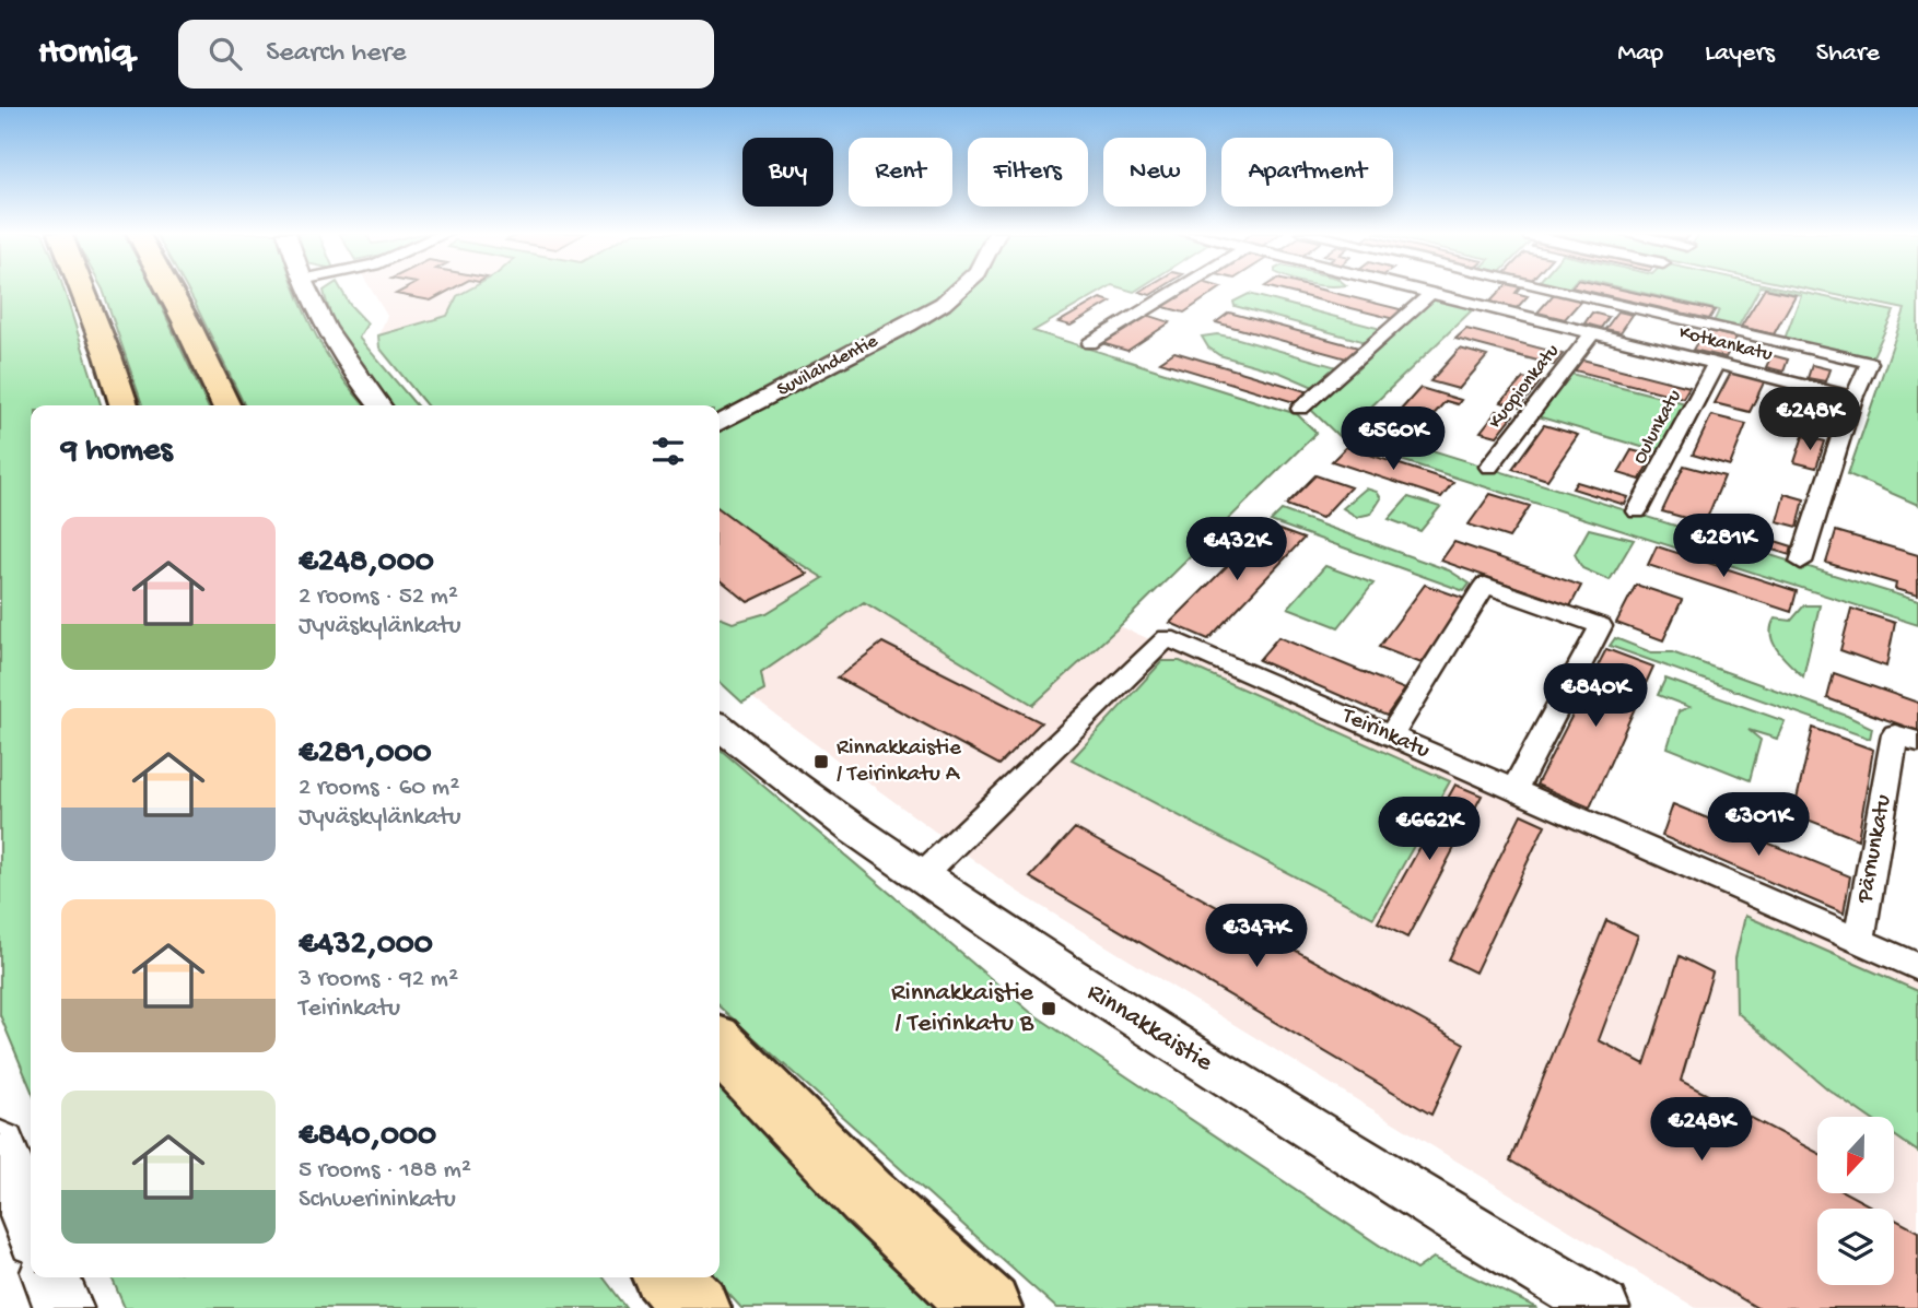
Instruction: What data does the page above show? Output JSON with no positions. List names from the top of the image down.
{
  "streets": {
    "street": [
      "Kotkankatu",
      "Suvilahdentie",
      "Kuopionkatu",
      "Oulunkatu",
      "Teirinkatu",
      "Pärnunkatu",
      "Rinnakkaistie"
    ]
  },
  "crossings": [
    ["Kotkankatu", "Kuopionkatu"],
    ["Kotkankatu", "Oulunkatu"],
    ["Teirinkatu", "Pärnunkatu"],
    ["Teirinkatu", "Rinnakkaistie"]
  ],
  "places": {
    "transit": ["Rinnakkaistie / Teirinkatu A", "Rinnakkaistie / Teirinkatu B"]
  },
  "north": "bottom",
  "page": {
    "header": "Homiq",
    "search": "Search here",
    "nav": ["Map", "Layers", "Share"],
    "chip": [
      "Buy",
      "Rent",
      "Filters",
      "New",
      "Apartment"
    ],
    "price": [
      "€248K",
      "€560K",
      "€281K",
      "€432K",
      "€840K",
      "€301K",
      "€662K",
      "€347K",
      "€248K"
    ],
    "heading": "9 homes",
    "list": [
      {
        "name": "€248,000",
        "note": "2 rooms · 52 m² · Jyväskylänkatu"
      },
      {
        "name": "€281,000",
        "note": "2 rooms · 60 m² · Jyväskylänkatu"
      },
      {
        "name": "€432,000",
        "note": "3 rooms · 92 m² · Teirinkatu"
      },
      {
        "name": "€840,000",
        "note": "5 rooms · 188 m² · Schwerininkatu"
      }
    ]
  }
}
